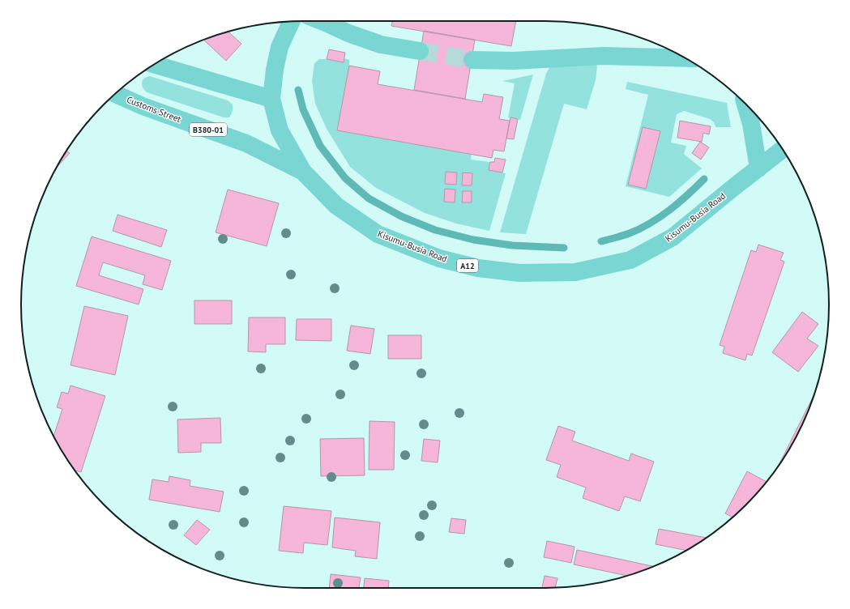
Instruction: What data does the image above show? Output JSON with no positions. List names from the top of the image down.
{
  "streets": {
    "highway": [
      "Customs Street",
      "B380-01",
      "Kisumu-Busia Road",
      "A12"
    ]
  },
  "crossings": [
    ["Customs Street", "Kisumu-Busia Road"]
  ]
}
